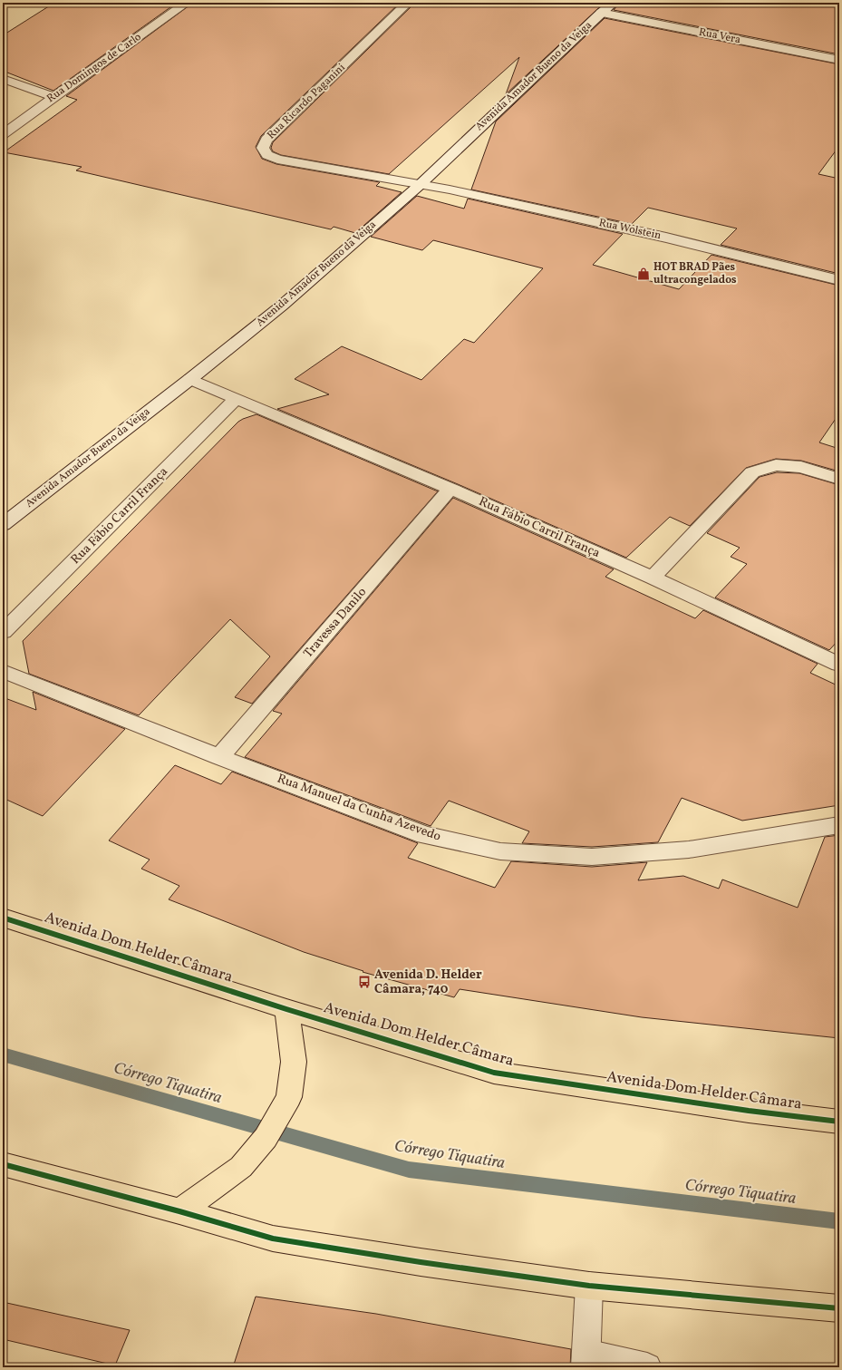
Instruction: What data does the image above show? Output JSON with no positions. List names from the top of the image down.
{
  "streets": {
    "main road": ["Avenida Dom Helder Câmara"],
    "street": [
      "Rua Vera",
      "Rua Domingos de Carlo",
      "Avenida Amador Bueno da Veiga",
      "Rua Ricardo Paganini",
      "Rua Wolstein",
      "Rua Fábio Carril França",
      "Travessa Danilo",
      "Rua Manuel da Cunha Azevedo"
    ]
  },
  "crossings": [
    ["Rua Vera", "Avenida Amador Bueno da Veiga"],
    ["Avenida Amador Bueno da Veiga", "Rua Ricardo Paganini"],
    ["Avenida Amador Bueno da Veiga", "Rua Wolstein"],
    ["Avenida Amador Bueno da Veiga", "Rua Fábio Carril França"],
    ["Rua Ricardo Paganini", "Rua Wolstein"],
    ["Rua Fábio Carril França", "Travessa Danilo"],
    ["Travessa Danilo", "Rua Manuel da Cunha Azevedo"]
  ],
  "water": ["Córrego Tiquatira"],
  "places": {
    "shop": ["HOT BRAD Pães ultracongelados"],
    "bus stop": ["Avenida D. Helder Câmara, 740"]
  }
}
